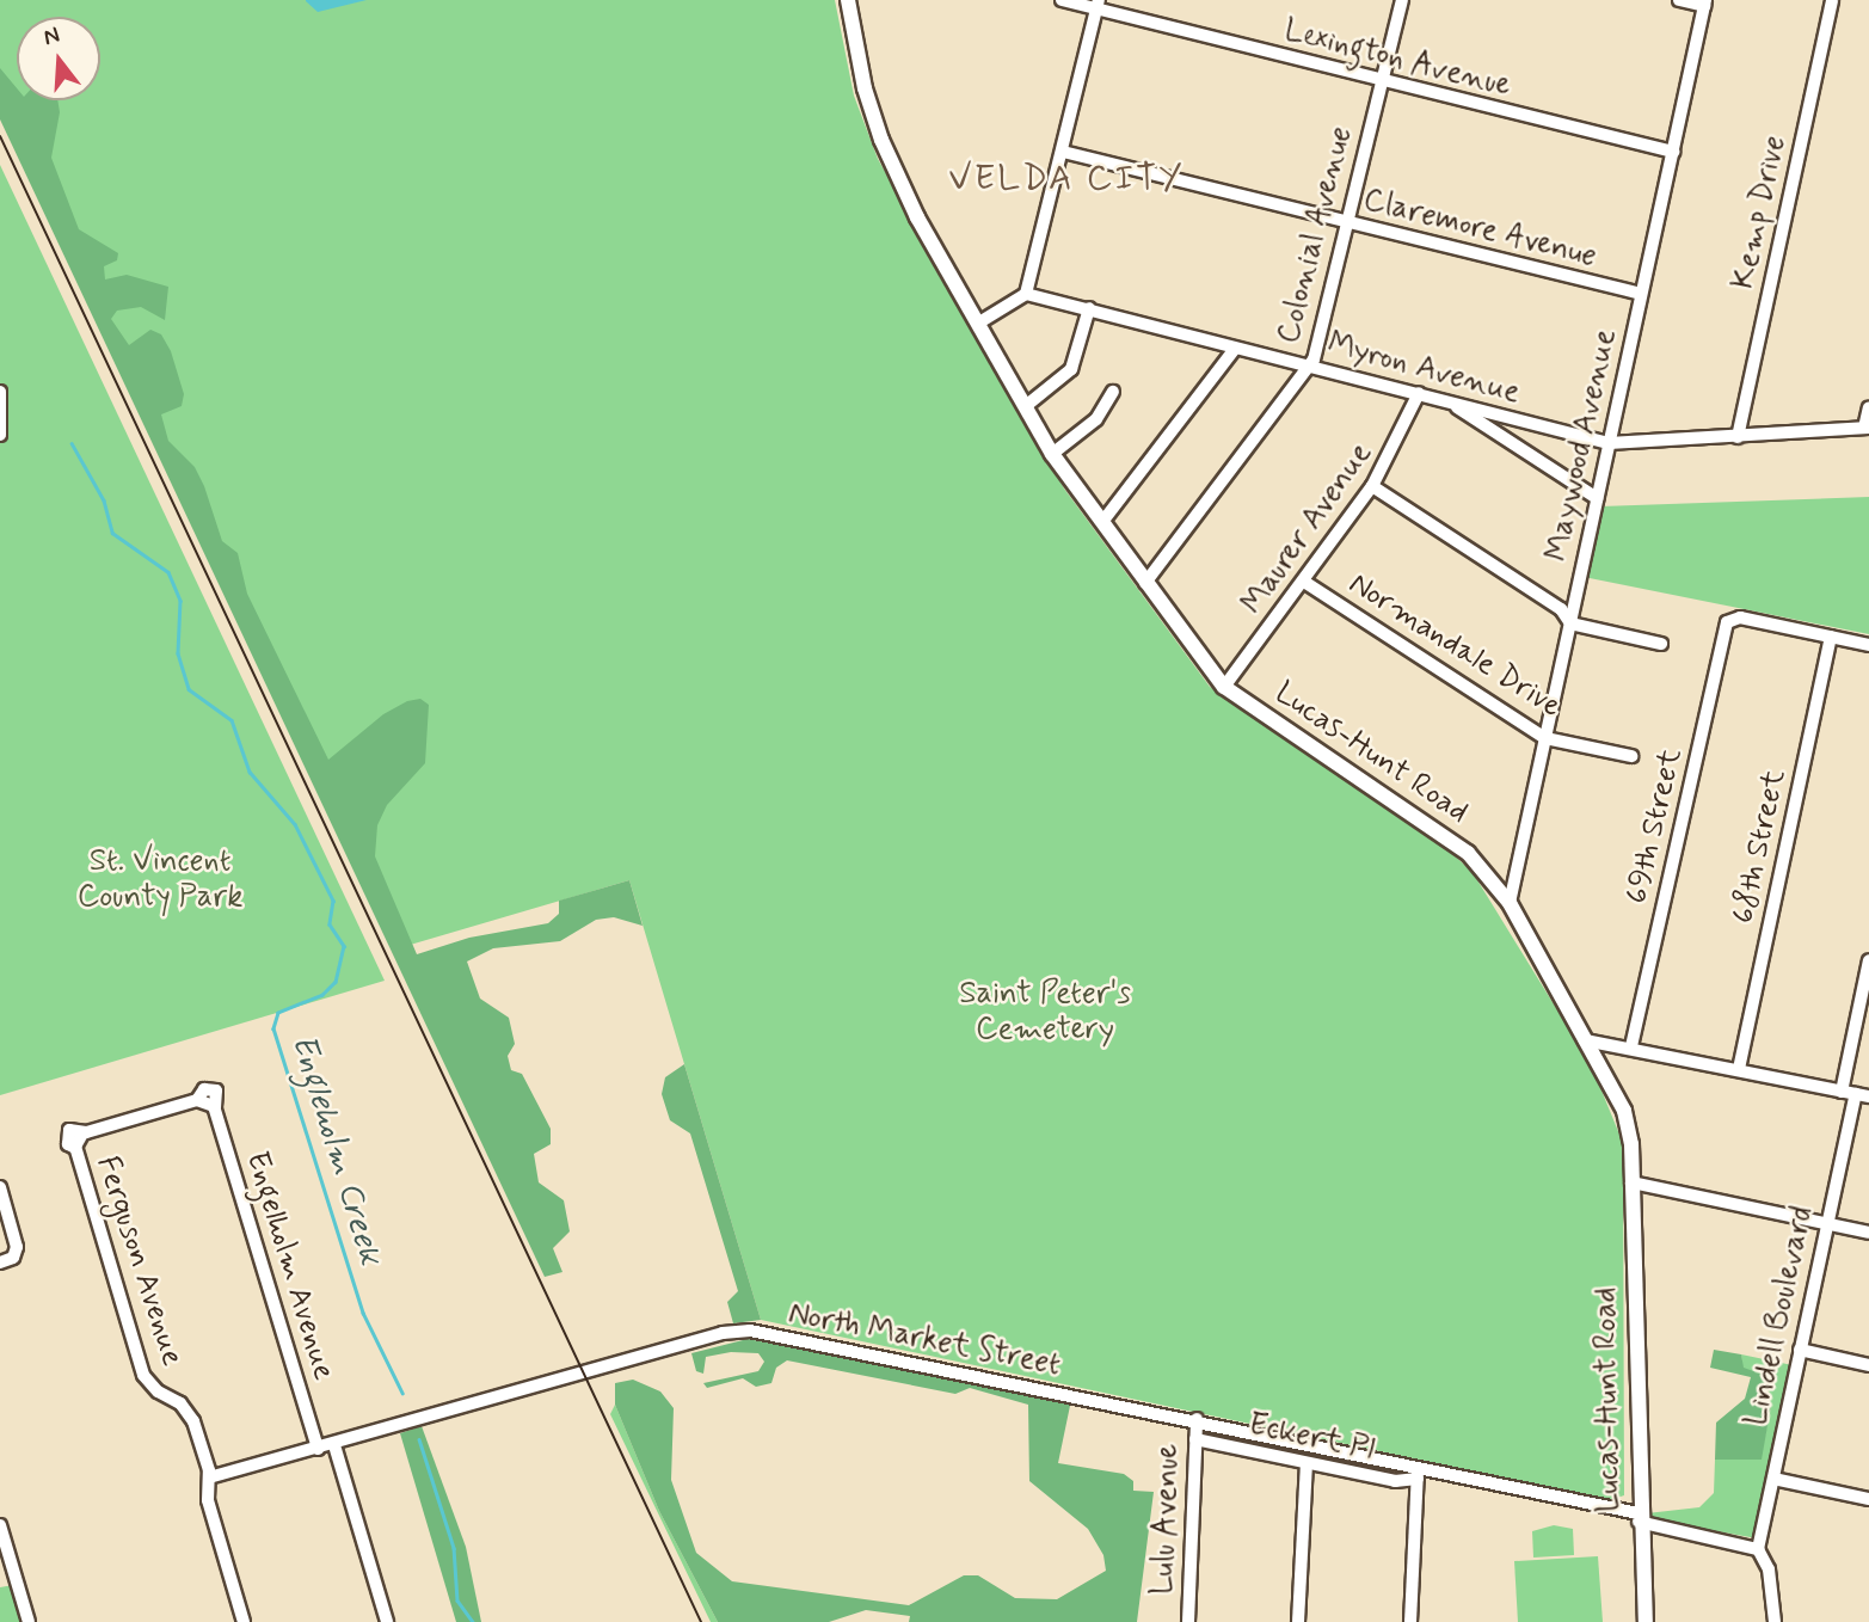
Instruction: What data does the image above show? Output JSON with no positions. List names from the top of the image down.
{
  "streets": {
    "main road": ["Lucas-Hunt Road"],
    "street": [
      "Lexington Avenue",
      "Kemp Drive",
      "Claremore Avenue",
      "Colonial Avenue",
      "Myron Avenue",
      "Maywood Avenue",
      "Maurer Avenue",
      "Normandale Drive",
      "69th Street",
      "68th Street",
      "Ferguson Avenue",
      "Engelholm Avenue",
      "Lindell Boulevard",
      "North Market Street",
      "Eckert Pl",
      "Lulu Avenue"
    ]
  },
  "crossings": [
    ["Lexington Avenue", "Colonial Avenue"],
    ["Lexington Avenue", "Maywood Avenue"],
    ["Kemp Drive", "Myron Avenue"],
    ["Claremore Avenue", "Colonial Avenue"],
    ["Claremore Avenue", "Maywood Avenue"],
    ["Colonial Avenue", "Myron Avenue"],
    ["Colonial Avenue", "Lucas-Hunt Road"],
    ["Myron Avenue", "Maywood Avenue"],
    ["Myron Avenue", "Maurer Avenue"],
    ["Maywood Avenue", "Normandale Drive"],
    ["Maywood Avenue", "Lucas-Hunt Road"],
    ["Maurer Avenue", "Normandale Drive"],
    ["Maurer Avenue", "Lucas-Hunt Road"],
    ["Lucas-Hunt Road", "North Market Street"],
    ["69th Street", "68th Street"],
    ["Ferguson Avenue", "Engelholm Avenue"],
    ["Ferguson Avenue", "North Market Street"],
    ["Engelholm Avenue", "North Market Street"],
    ["Lindell Boulevard", "North Market Street"],
    ["North Market Street", "Eckert Pl"],
    ["North Market Street", "Lulu Avenue"],
    ["Eckert Pl", "Lulu Avenue"]
  ],
  "districts": ["VELDA CITY"],
  "water": ["Engleholm Creek"],
  "parks": ["St. Vincent County Park", "Saint Peter's Cemetery"],
  "north": "top"
}
